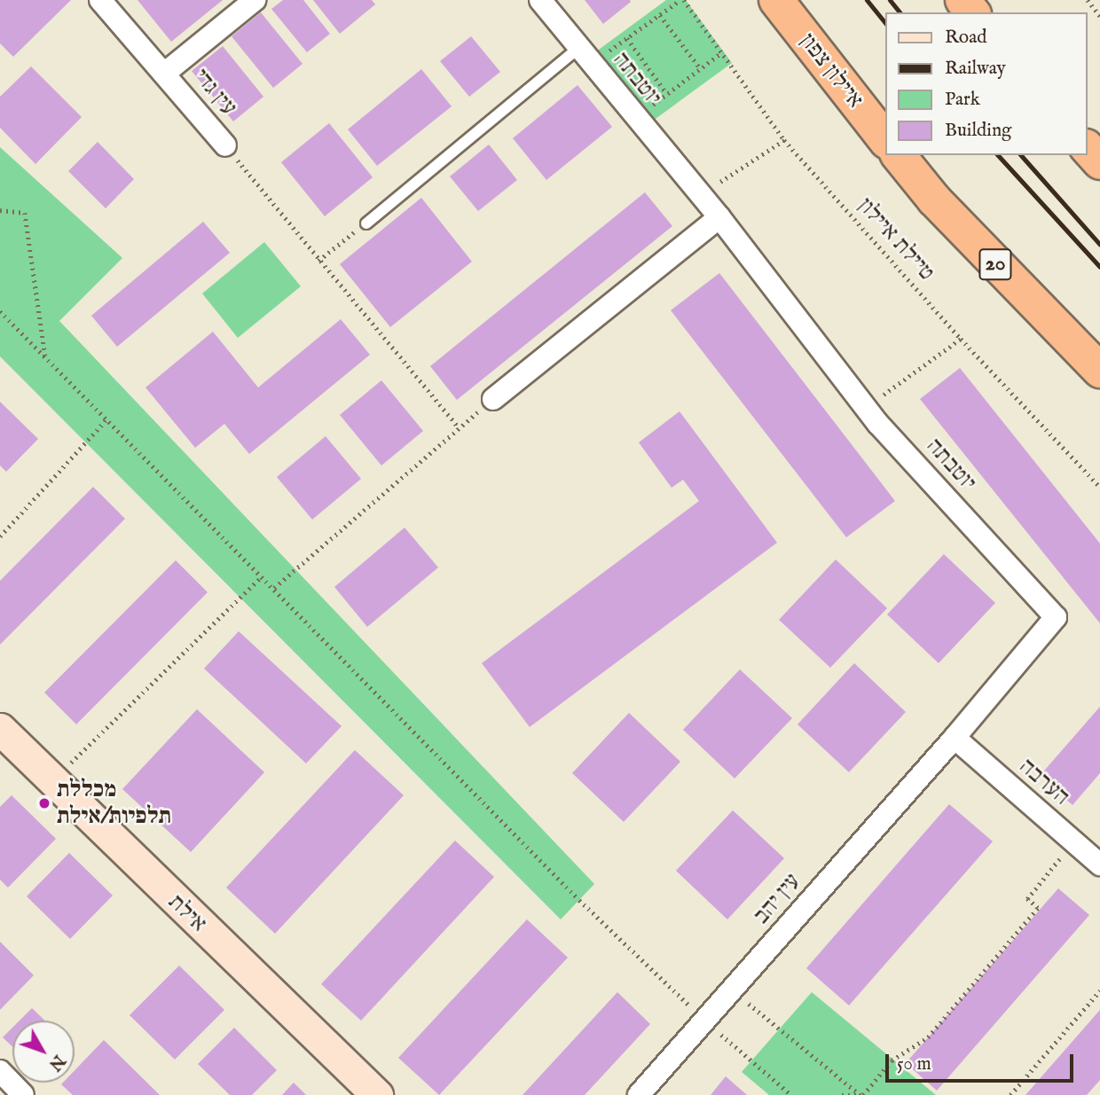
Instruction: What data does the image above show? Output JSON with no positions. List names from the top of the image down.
{
  "streets": {
    "highway": ["איילון צפון", "20"],
    "street": [
      "יוטבתה",
      "עין גדי",
      "הערבה",
      "עין יהב",
      "אילת"
    ],
    "path": ["טיילת איילון"]
  },
  "crossings": [
    ["יוטבתה", "הערבה"],
    ["יוטבתה", "עין יהב"],
    ["הערבה", "עין יהב"]
  ],
  "places": ["מכללת תלפיות/אילת"],
  "legend": [
    "Road",
    "Railway",
    "Park",
    "Building"
  ],
  "scale_bar": "50 m",
  "north": "bottom right"
}
